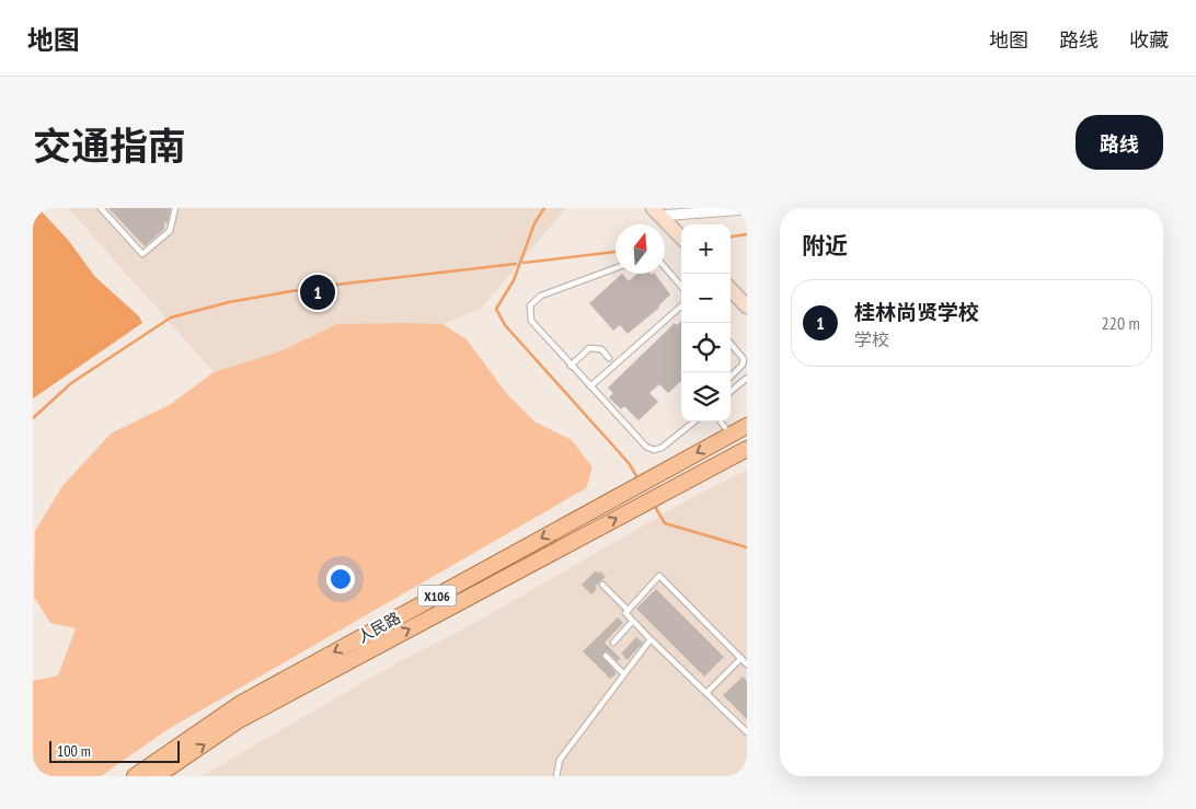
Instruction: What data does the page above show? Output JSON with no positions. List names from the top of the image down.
{
  "streets": {
    "main road": ["X106", "人民路"]
  },
  "scale_bar": "100 m",
  "north": "top",
  "page": {
    "header": "地图",
    "nav": ["地图", "路线", "收藏"],
    "title": "交通指南",
    "buttons": "路线",
    "heading": "附近",
    "map_buttons": ["+", "−"],
    "pins": "1",
    "list": [
      {
        "mark": "1",
        "name": "桂林尚贤学校",
        "note": "学校",
        "value": "220 m"
      }
    ],
    "scale": "100 m"
  }
}
